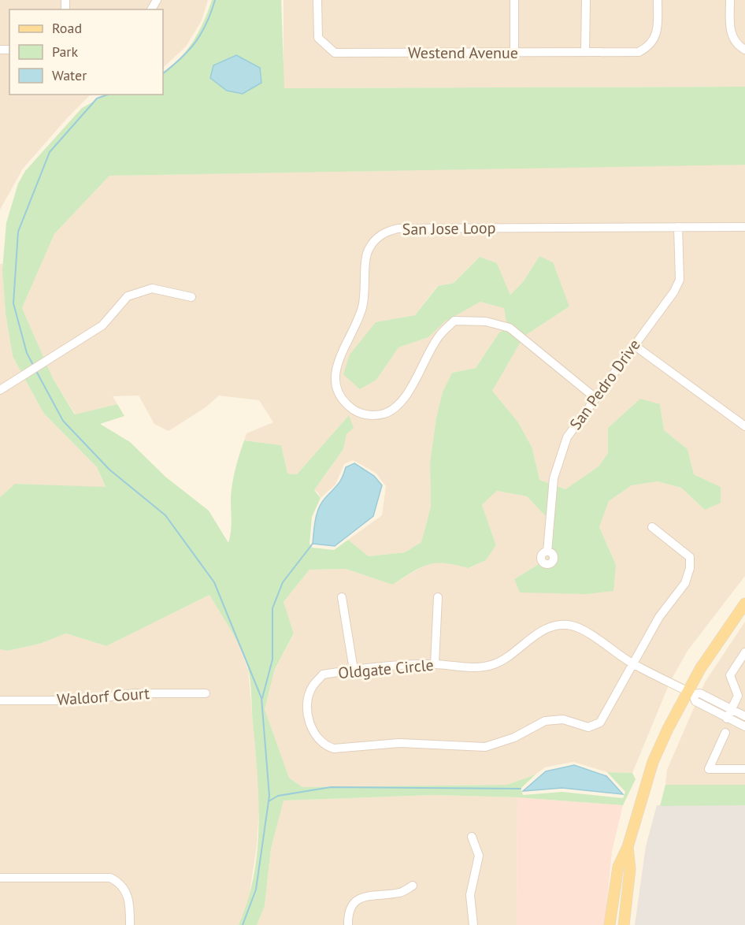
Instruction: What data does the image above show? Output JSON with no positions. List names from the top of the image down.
{
  "streets": {
    "street": [
      "Westend Avenue",
      "San Jose Loop",
      "San Pedro Drive",
      "Oldgate Circle",
      "Waldorf Court"
    ]
  },
  "crossings": [
    ["San Jose Loop", "San Pedro Drive"]
  ],
  "legend": ["Road", "Park", "Water"]
}
